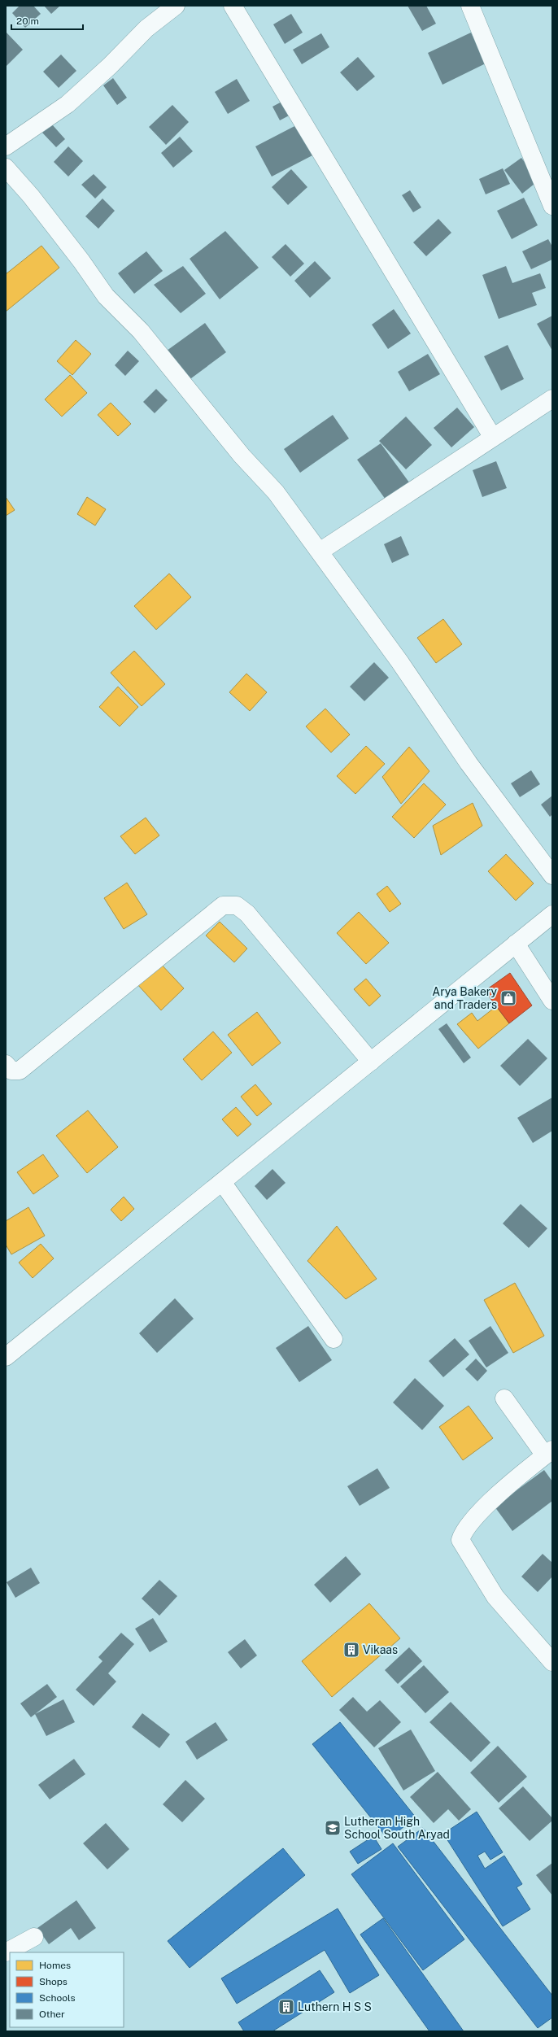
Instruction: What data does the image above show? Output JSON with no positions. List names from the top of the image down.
{
  "places": {
    "shop": ["Arya Bakery and Traders"],
    "building": ["Vikaas", "Luthern H S S"],
    "school or university": ["Lutheran High School South Aryad"]
  },
  "legend": [
    "Homes",
    "Shops",
    "Schools",
    "Other"
  ],
  "scale_bar": "20 m"
}
